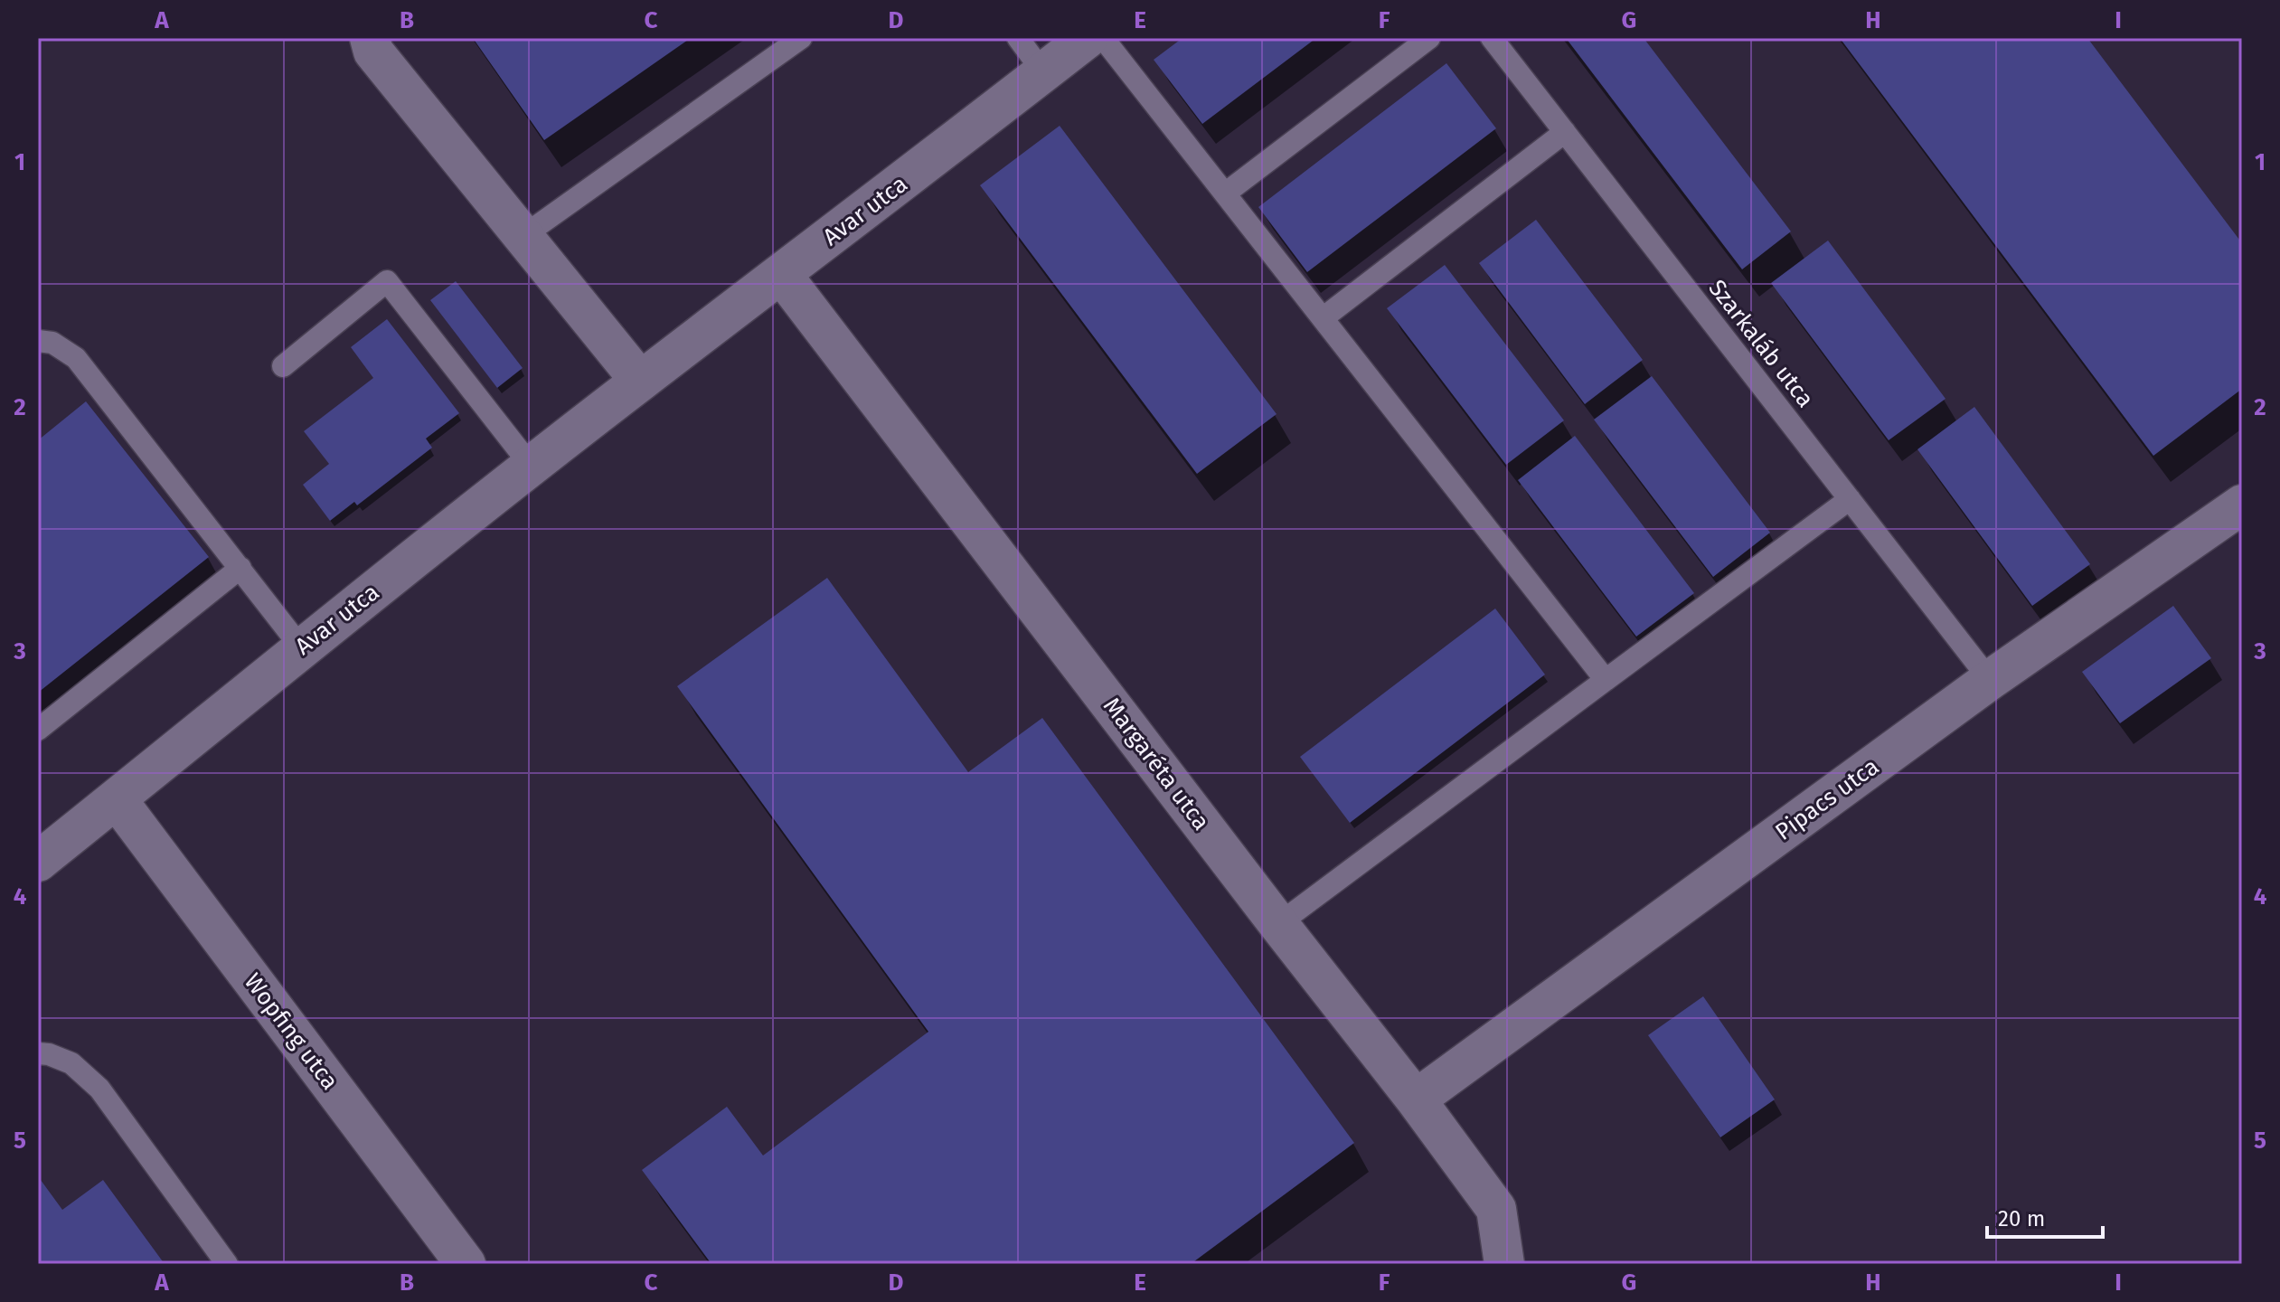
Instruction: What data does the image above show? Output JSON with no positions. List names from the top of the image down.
{
  "streets": {
    "street": [
      "Avar utca",
      "Margaréta utca",
      "Pipacs utca",
      "Wopfing utca"
    ],
    "lane": ["Szarkaláb utca"]
  },
  "crossings": [
    ["Avar utca", "Margaréta utca"],
    ["Avar utca", "Wopfing utca"],
    ["Szarkaláb utca", "Pipacs utca"],
    ["Margaréta utca", "Pipacs utca"]
  ],
  "scale_bar": "20 m",
  "grid": {
    "columns": [
      "A",
      "B",
      "C",
      "D",
      "E",
      "F",
      "G",
      "H",
      "I"
    ],
    "rows": [
      "1",
      "2",
      "3",
      "4",
      "5"
    ]
  }
}
